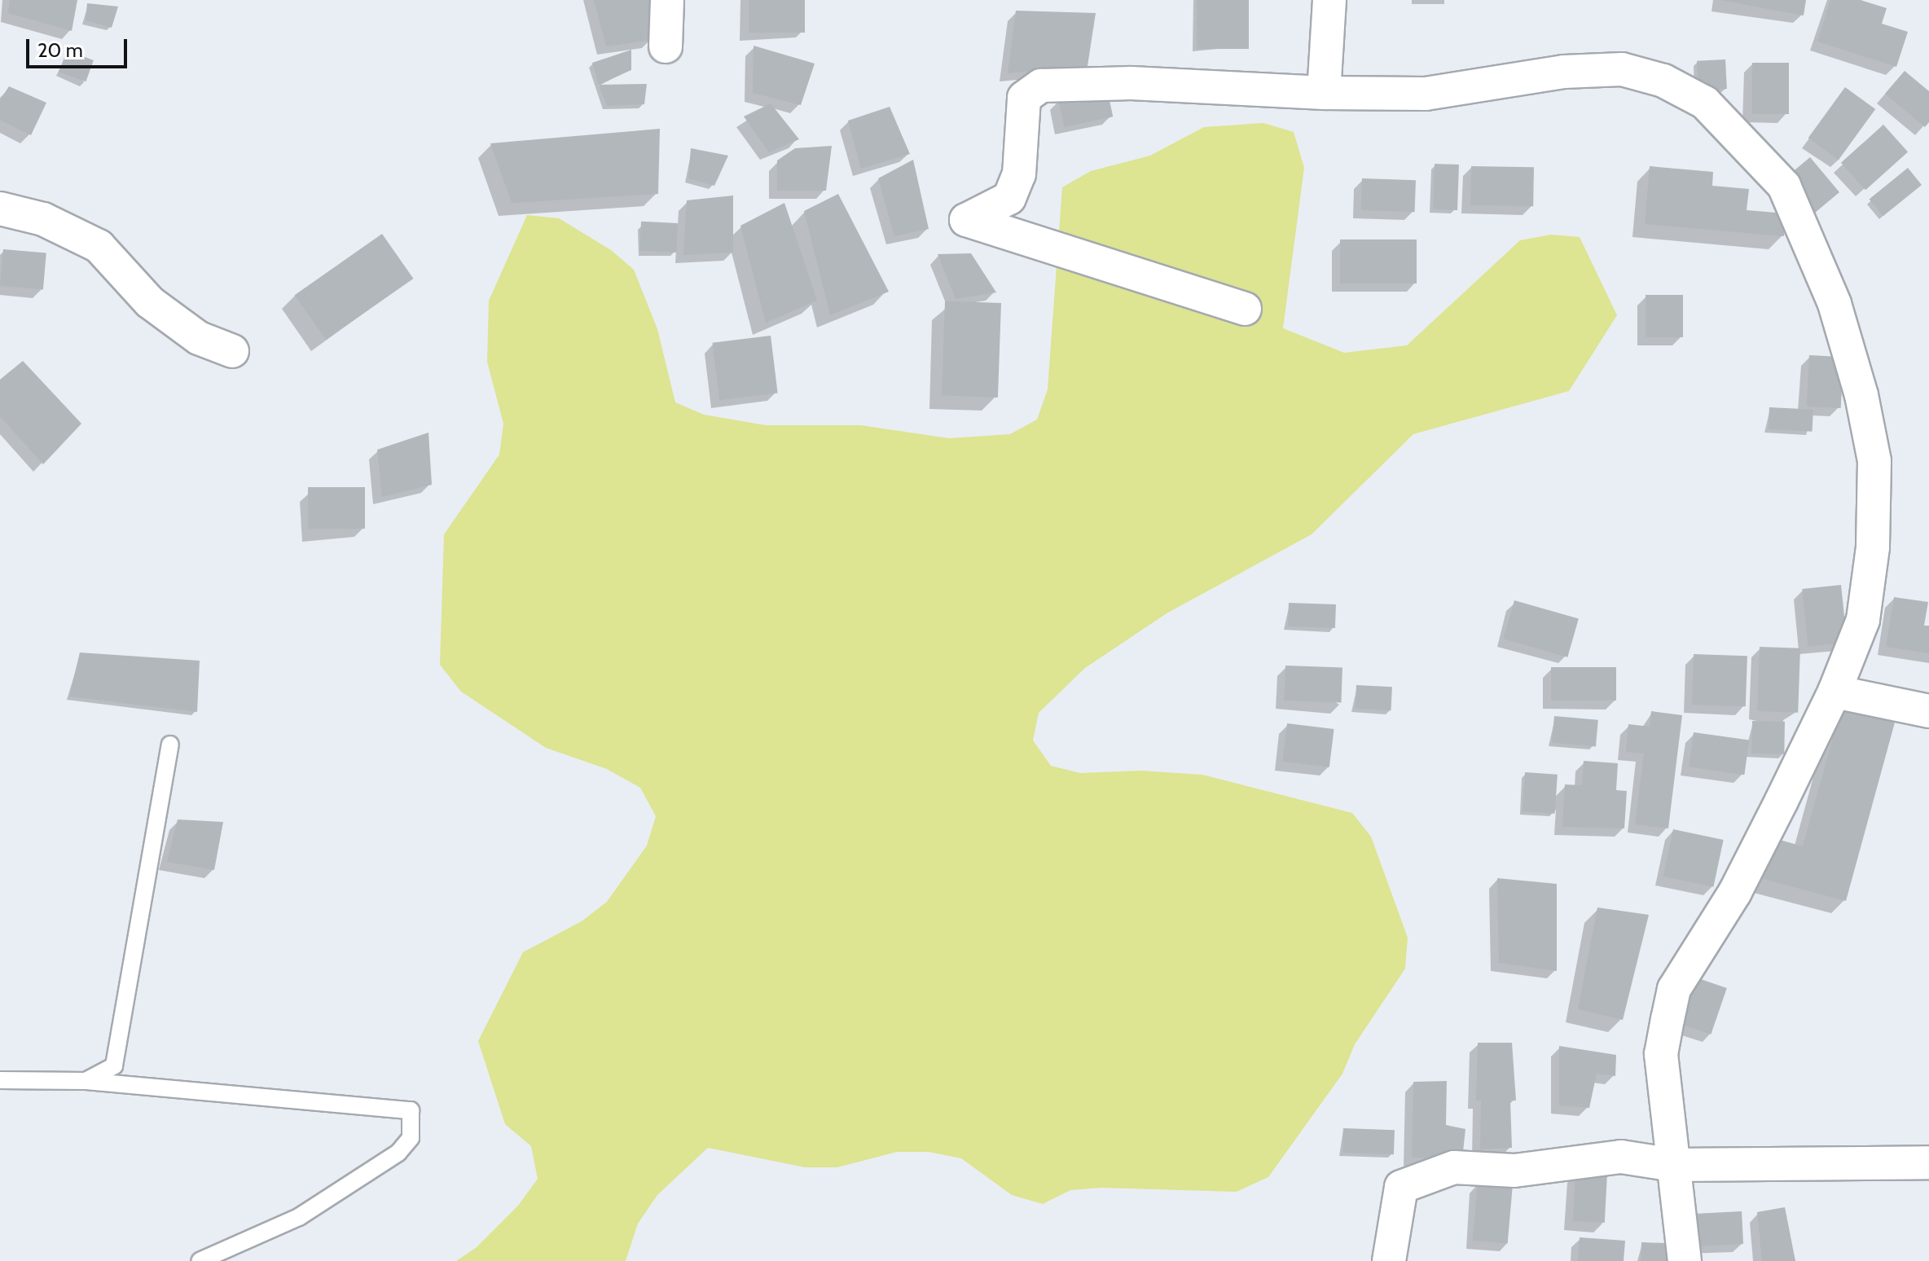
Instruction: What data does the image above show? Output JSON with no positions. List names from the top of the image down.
{
  "scale_bar": "20 m"
}
